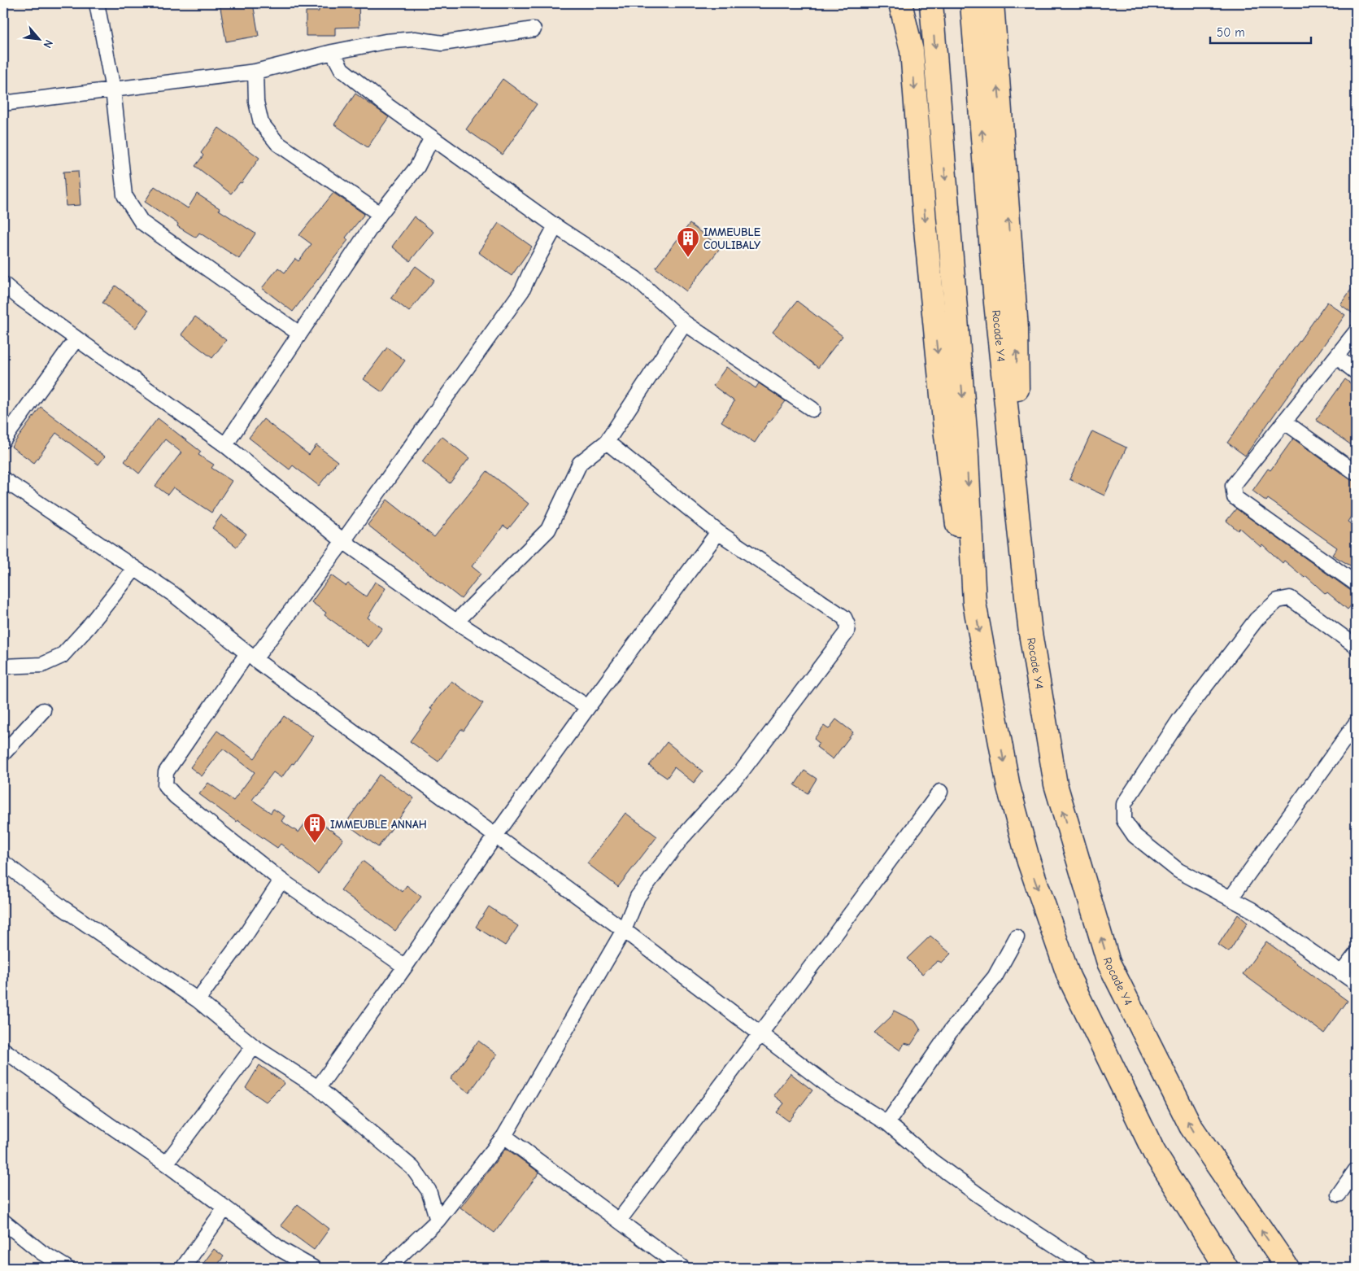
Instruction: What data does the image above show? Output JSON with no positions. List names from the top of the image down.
{
  "streets": {
    "highway": ["Rocade Y4"]
  },
  "places": {
    "building": ["IMMEUBLE COULIBALY", "IMMEUBLE ANNAH"]
  },
  "scale_bar": "50 m",
  "north": "bottom right"
}
